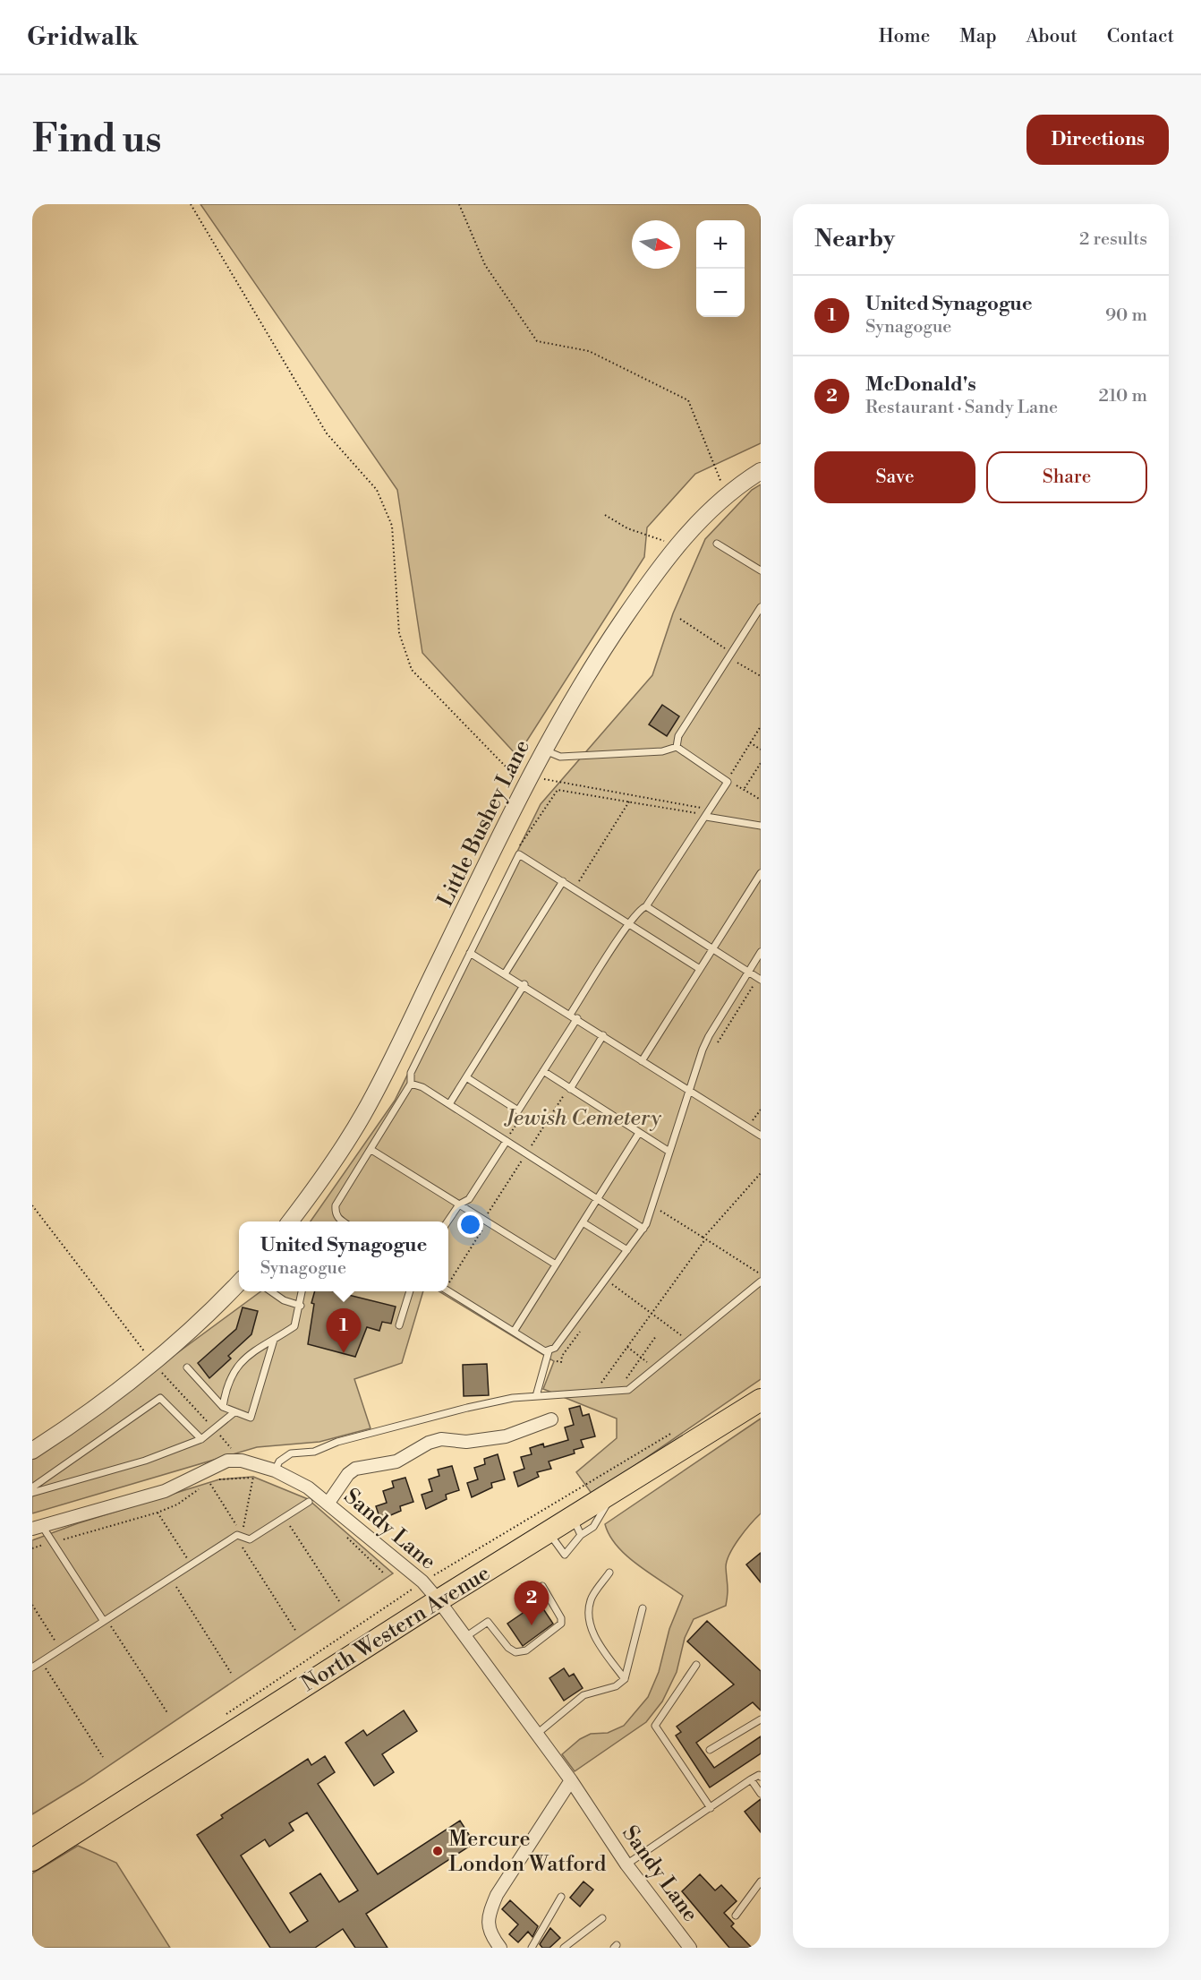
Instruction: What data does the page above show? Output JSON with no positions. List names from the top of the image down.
{
  "streets": {
    "highway": ["North Western Avenue"],
    "street": ["Little Bushey Lane", "Sandy Lane"]
  },
  "crossings": [
    ["Sandy Lane", "North Western Avenue"]
  ],
  "parks": ["Jewish Cemetery"],
  "places": ["Mercure London Watford"],
  "north": "right",
  "page": {
    "header": "Gridwalk",
    "nav": [
      "Home",
      "Map",
      "About",
      "Contact"
    ],
    "buttons": [
      "Directions",
      ["Save", "Share"]
    ],
    "title": "Find us",
    "heading": ["Nearby", "2 results"],
    "map_buttons": ["+", "−"],
    "list": [
      {
        "mark": "1",
        "name": "United Synagogue",
        "note": "Synagogue",
        "value": "90 m"
      },
      {
        "mark": "2",
        "name": "McDonald's",
        "note": "Restaurant · Sandy Lane",
        "value": "210 m"
      }
    ],
    "popup": ["United Synagogue", "Synagogue"],
    "pins": ["1", "2"]
  }
}
